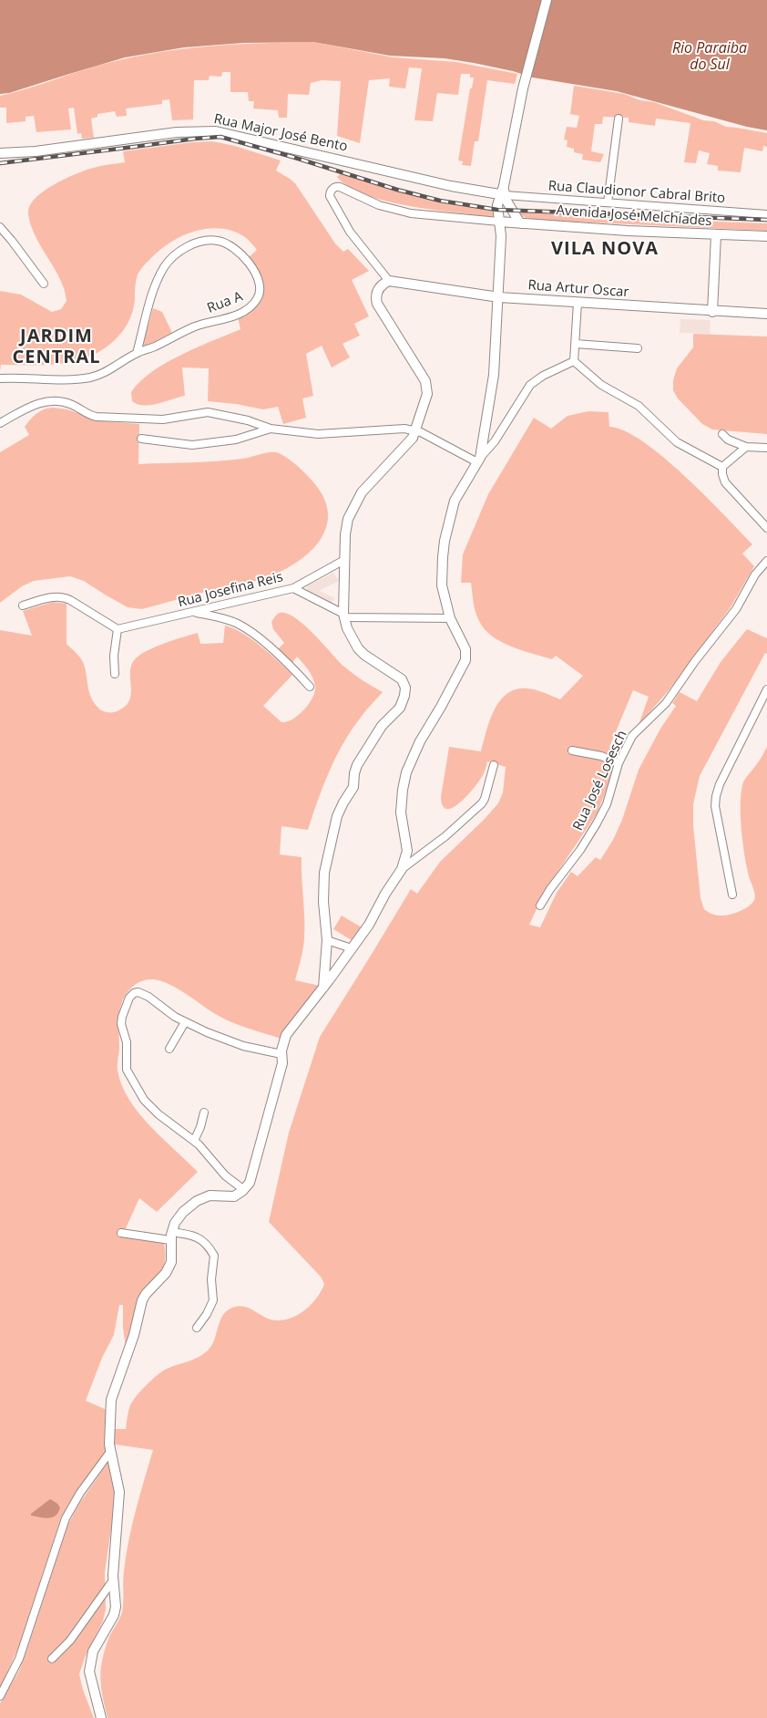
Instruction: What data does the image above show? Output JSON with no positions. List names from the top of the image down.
{
  "streets": {
    "street": [
      "Rua Major José Bento",
      "Rua Claudionor Cabral Brito",
      "Avenida José Melchíades",
      "Rua Artur Oscar",
      "Rua A",
      "Rua Josefina Reis",
      "Rua José Losesch"
    ]
  },
  "crossings": [
    ["Rua Major José Bento", "Rua Claudionor Cabral Brito"]
  ],
  "districts": ["VILA NOVA", "JARDIM CENTRAL"],
  "water": ["Rio Paraiba do Sul"]
}
